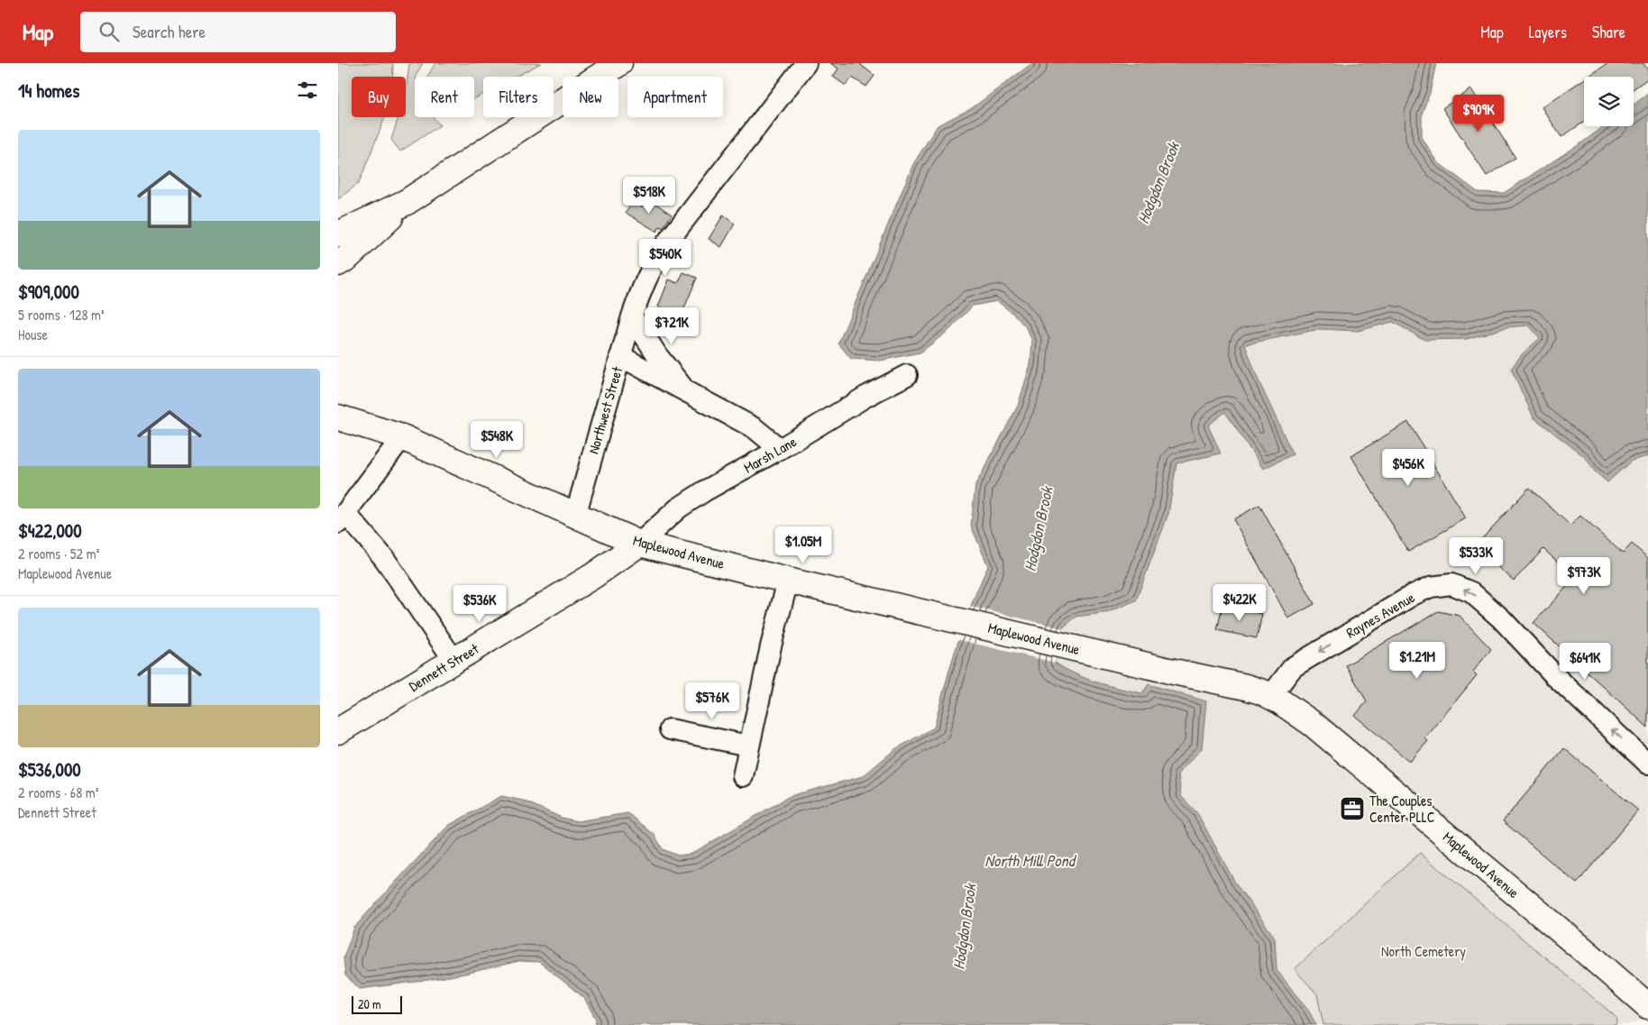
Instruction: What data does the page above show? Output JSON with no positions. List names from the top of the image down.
{
  "streets": {
    "street": [
      "Northwest Street",
      "Marsh Lane",
      "Maplewood Avenue",
      "Raynes Avenue",
      "Dennett Street"
    ]
  },
  "crossings": [
    ["Northwest Street", "Maplewood Avenue"],
    ["Marsh Lane", "Maplewood Avenue"],
    ["Marsh Lane", "Dennett Street"],
    ["Maplewood Avenue", "Raynes Avenue"],
    ["Maplewood Avenue", "Dennett Street"]
  ],
  "water": ["Hodgdon Brook", "North Mill Pond"],
  "parks": ["North Cemetery"],
  "places": {
    "office": ["The Couples Center PLLC"]
  },
  "scale_bar": "20 m",
  "page": {
    "header": "Map",
    "search": "Search here",
    "nav": ["Map", "Layers", "Share"],
    "heading": "14 homes",
    "chip": [
      "Buy",
      "Rent",
      "Filters",
      "New",
      "Apartment"
    ],
    "price": [
      "$909K",
      "$518K",
      "$540K",
      "$721K",
      "$548K",
      "$456K",
      "$1.05M",
      "$533K",
      "$973K",
      "$422K",
      "$536K",
      "$1.21M",
      "$641K",
      "$576K"
    ],
    "list": [
      {
        "name": "$909,000",
        "note": "5 rooms · 128 m² · House"
      },
      {
        "name": "$422,000",
        "note": "2 rooms · 52 m² · Maplewood Avenue"
      },
      {
        "name": "$536,000",
        "note": "2 rooms · 68 m² · Dennett Street"
      }
    ],
    "scale": "20 m"
  }
}
